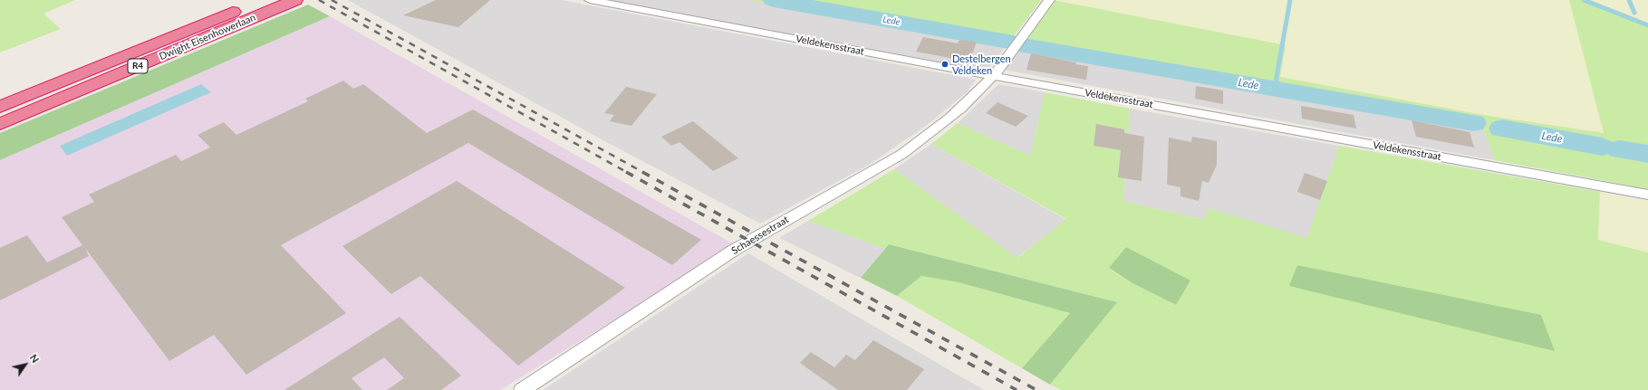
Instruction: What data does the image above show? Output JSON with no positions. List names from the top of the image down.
{
  "streets": {
    "highway": ["Dwight Eisenhowerlaan", "R4"],
    "street": ["Veldekensstraat", "Schaessestraat"]
  },
  "crossings": [
    ["Dwight Eisenhowerlaan", "R4"],
    ["Veldekensstraat", "Schaessestraat"]
  ],
  "water": ["Lede"],
  "places": ["Destelbergen Veldeken"],
  "north": "top right"
}
